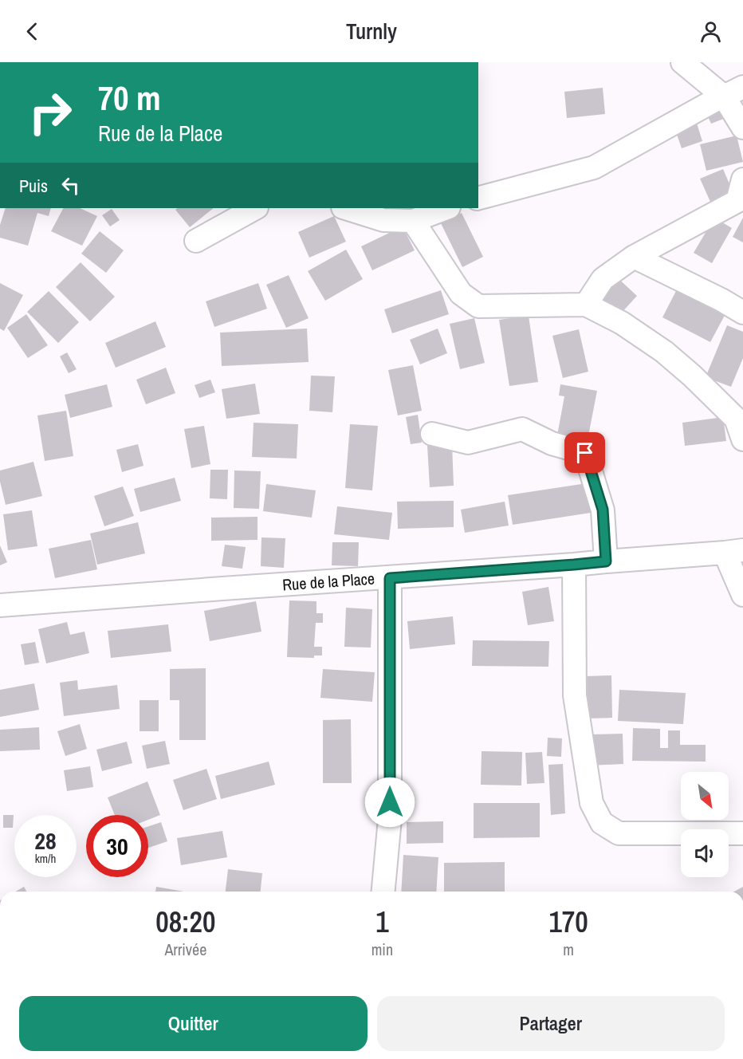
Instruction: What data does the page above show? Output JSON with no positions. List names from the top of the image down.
{
  "streets": {
    "street": ["Rue de la Place"]
  },
  "north": "bottom right",
  "page": {
    "header": "Turnly",
    "turn": ["70 m", "Rue de la Place"],
    "then": "Puis",
    "speed": "28 km/h",
    "limit": "30",
    "eta": [
      "08:20",
      "Arrivée",
      "1",
      "min",
      "170",
      "m"
    ],
    "buttons": ["Quitter", "Partager"]
  }
}
